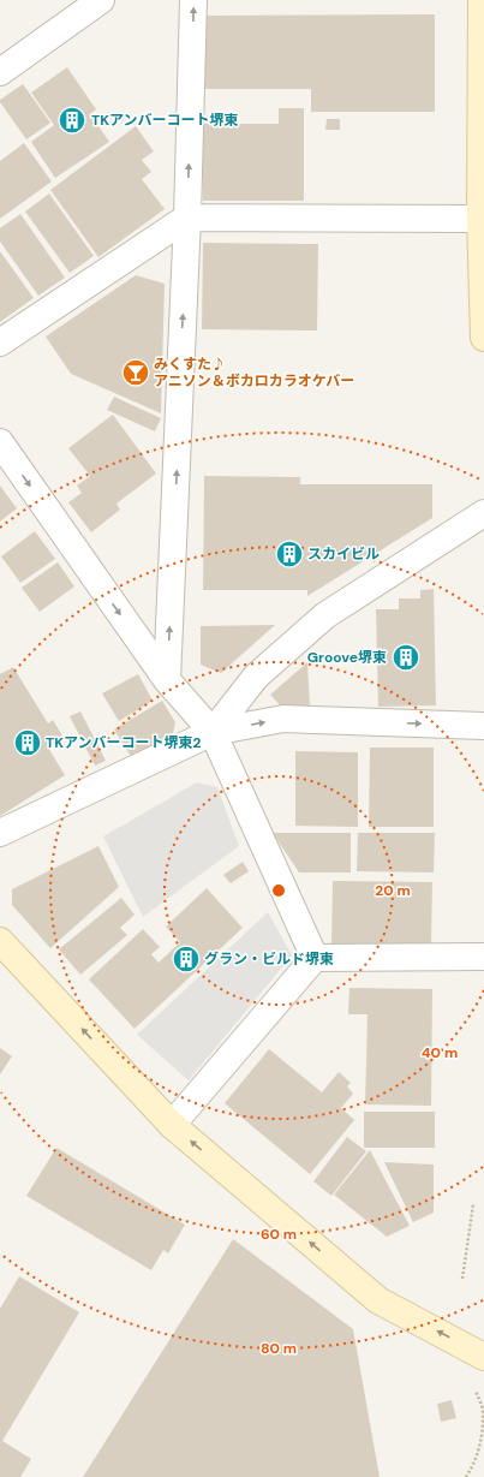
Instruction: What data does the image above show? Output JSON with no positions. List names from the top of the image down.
{
  "places": {
    "building": [
      "TKアンバーコート堺東",
      "スカイビル",
      "Groove堺東",
      "TKアンバーコート堺東2",
      "グラン・ビルド堺東"
    ],
    "bar": ["みくすた♪ アニソン＆ボカロカラオケバー"]
  },
  "rings": [
    "20 m",
    "40 m",
    "60 m",
    "80 m"
  ]
}
